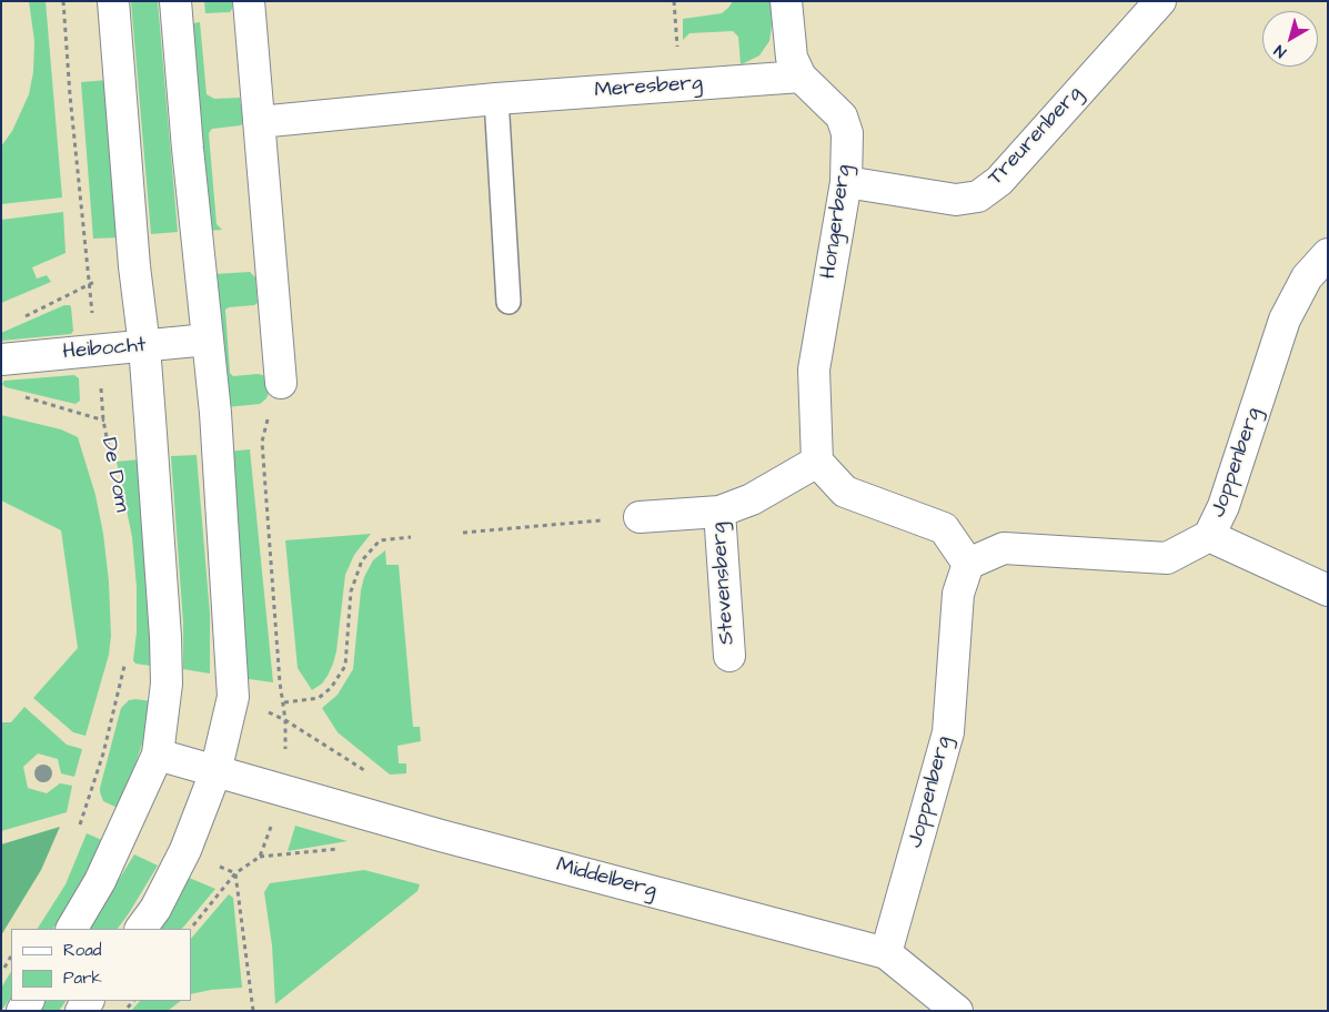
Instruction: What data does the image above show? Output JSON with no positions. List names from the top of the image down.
{
  "streets": {
    "street": [
      "Meresberg",
      "Treurenberg",
      "Hongerberg",
      "Heibocht",
      "Joppenberg",
      "De Dom",
      "Stevensberg",
      "Middelberg"
    ]
  },
  "crossings": [
    ["Meresberg", "Hongerberg"],
    ["Treurenberg", "Hongerberg"],
    ["Hongerberg", "Stevensberg"],
    ["Heibocht", "De Dom"],
    ["Joppenberg", "Middelberg"]
  ],
  "legend": ["Road", "Park"],
  "north": "bottom left"
}
